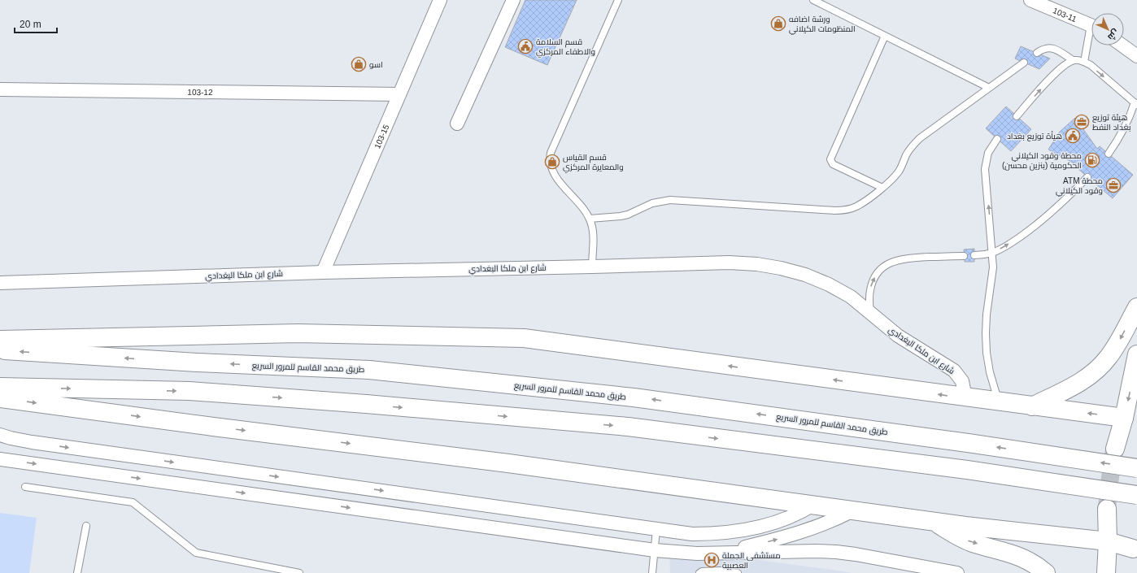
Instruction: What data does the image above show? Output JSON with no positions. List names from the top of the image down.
{
  "streets": {
    "main road": ["طريق محمد القاسم للمرور السريع"],
    "street": [
      "103-11",
      "103-12",
      "103-15",
      "شارع ابن ملكا البغدادي"
    ]
  },
  "crossings": [
    ["103-12", "103-15"],
    ["103-15", "شارع ابن ملكا البغدادي"]
  ],
  "places": {
    "shop": ["ورشة اضافه المنظومات الكيلاني", "اسو", "قسم القياس والمعايرة المركزي"],
    "public building": ["قسم السلامة والاطفاء المركزي", "هيأة توزيع بغداد"],
    "office": ["هيئة توزيع بغداد النفط", "ATM محطة وقود الكيلاني"],
    "fuel station": ["محطة وقود الكيلاني الحكومية (بنزين محسن)"],
    "hospital": ["مستشفى الجملة العصبية"]
  },
  "scale_bar": "20 m",
  "north": "bottom right"
}
